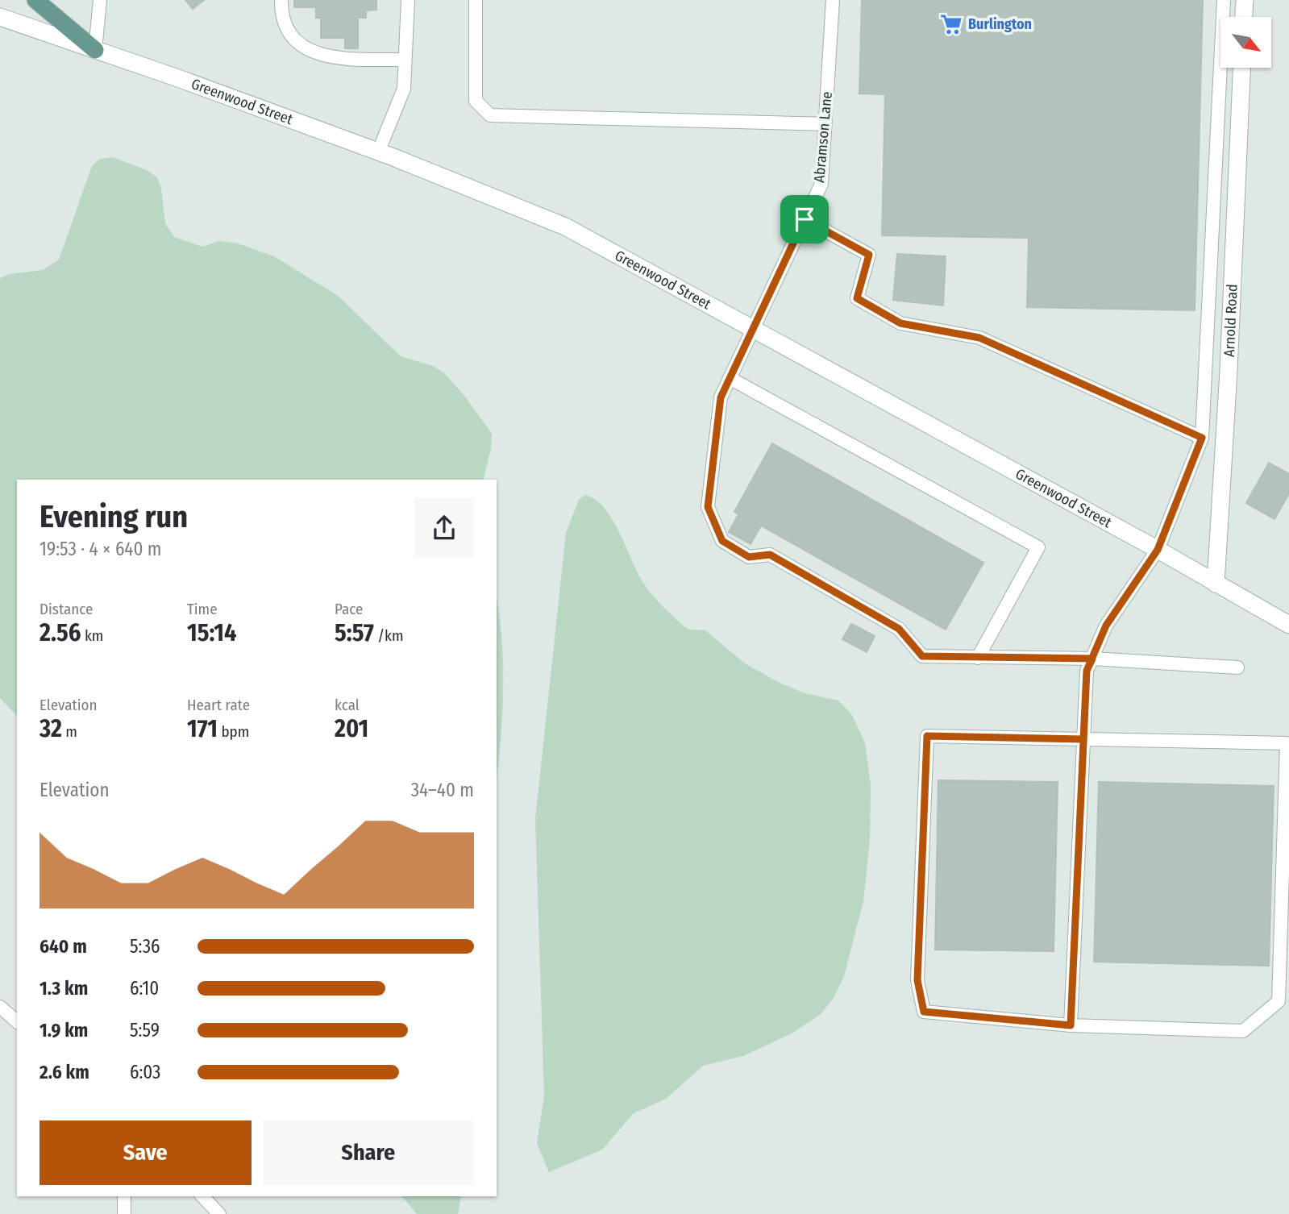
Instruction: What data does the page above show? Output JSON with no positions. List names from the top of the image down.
{
  "streets": {
    "main road": ["Greenwood Street", "Arnold Road"],
    "lane": ["Abramson Lane"]
  },
  "crossings": [
    ["Greenwood Street", "Abramson Lane"],
    ["Greenwood Street", "Arnold Road"]
  ],
  "places": {
    "supermarket": ["Burlington"]
  },
  "north": "bottom right",
  "page": {
    "heading": ["Evening run", "19:53 · 4 × 640 m"],
    "stats": [
      ["Distance", "2.56 km"],
      ["Time", "15:14"],
      ["Pace", "5:57 /km"],
      ["Elevation", "32 m"],
      ["Heart rate", "171 bpm"],
      ["kcal", "201"]
    ],
    "chart": ["Elevation", "34–40 m"],
    "list": [
      {
        "name": "640 m",
        "note": "5:36"
      },
      {
        "name": "1.3 km",
        "note": "6:10"
      },
      {
        "name": "1.9 km",
        "note": "5:59"
      },
      {
        "name": "2.6 km",
        "note": "6:03"
      }
    ],
    "buttons": ["Save", "Share"]
  }
}
